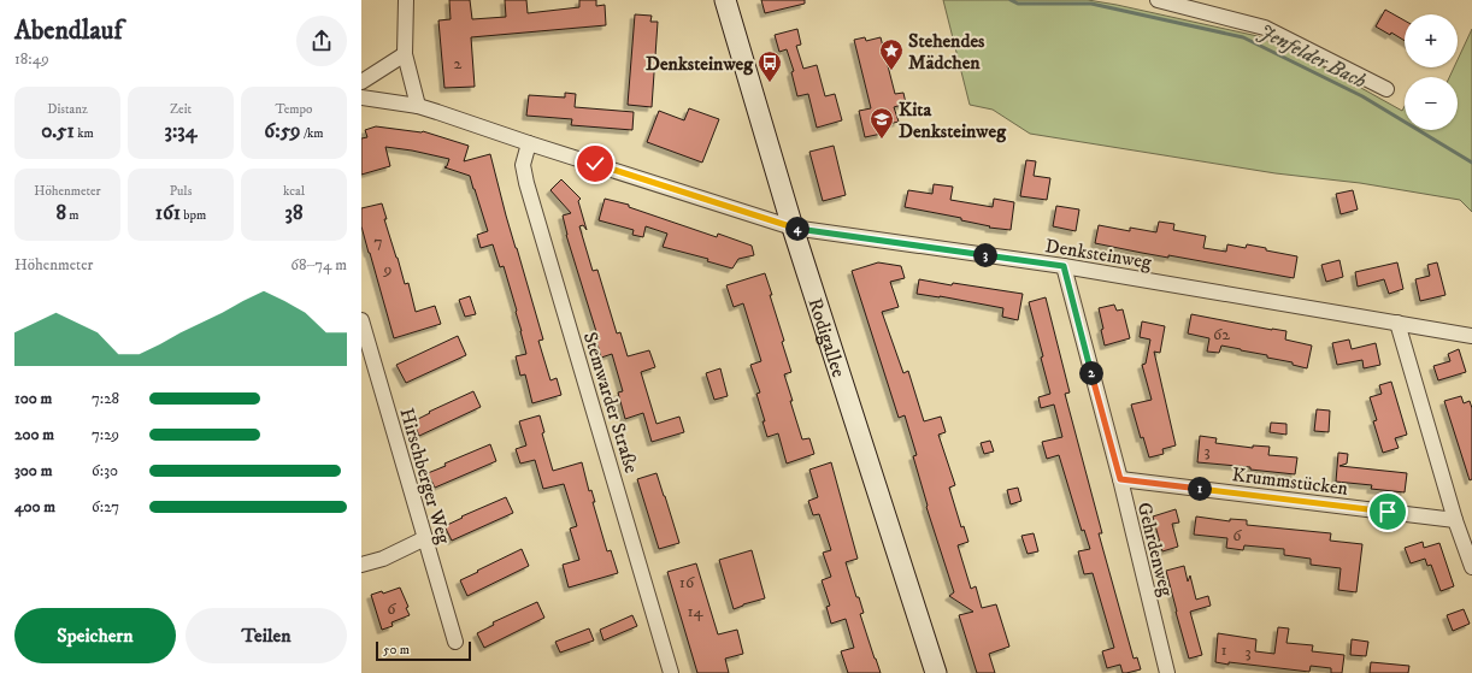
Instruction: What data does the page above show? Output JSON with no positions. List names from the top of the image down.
{
  "streets": {
    "main road": ["Rodigallee"],
    "street": [
      "Denksteinweg",
      "Stemwarder Straße",
      "Hirschberger Weg",
      "Krummstücken",
      "Gehrdenweg"
    ]
  },
  "crossings": [
    ["Denksteinweg", "Rodigallee"],
    ["Denksteinweg", "Stemwarder Straße"],
    ["Denksteinweg", "Gehrdenweg"],
    ["Krummstücken", "Gehrdenweg"]
  ],
  "water": ["Jenfelder Bach"],
  "places": {
    "place": ["Stehendes Mädchen"],
    "bus stop": ["Denksteinweg"],
    "school or university": ["Kita Denksteinweg"]
  },
  "house_numbers": [
    "2",
    "7",
    "9",
    "62",
    "3",
    "6",
    "16",
    "6",
    "14",
    "1",
    "3"
  ],
  "scale_bar": "50 m",
  "page": {
    "heading": ["Abendlauf", "18:49"],
    "map_buttons": ["+", "−"],
    "stats": [
      ["Distanz", "0.51 km"],
      ["Zeit", "3:34"],
      ["Tempo", "6:59 /km"],
      ["Höhenmeter", "8 m"],
      ["Puls", "161 bpm"],
      ["kcal", "38"]
    ],
    "pins": [
      "4",
      "3",
      "2",
      "1"
    ],
    "chart": ["Höhenmeter", "68–74 m"],
    "list": [
      {
        "name": "100 m",
        "note": "7:28"
      },
      {
        "name": "200 m",
        "note": "7:29"
      },
      {
        "name": "300 m",
        "note": "6:30"
      },
      {
        "name": "400 m",
        "note": "6:27"
      }
    ],
    "buttons": ["Speichern", "Teilen"],
    "scale": "50 m"
  }
}
